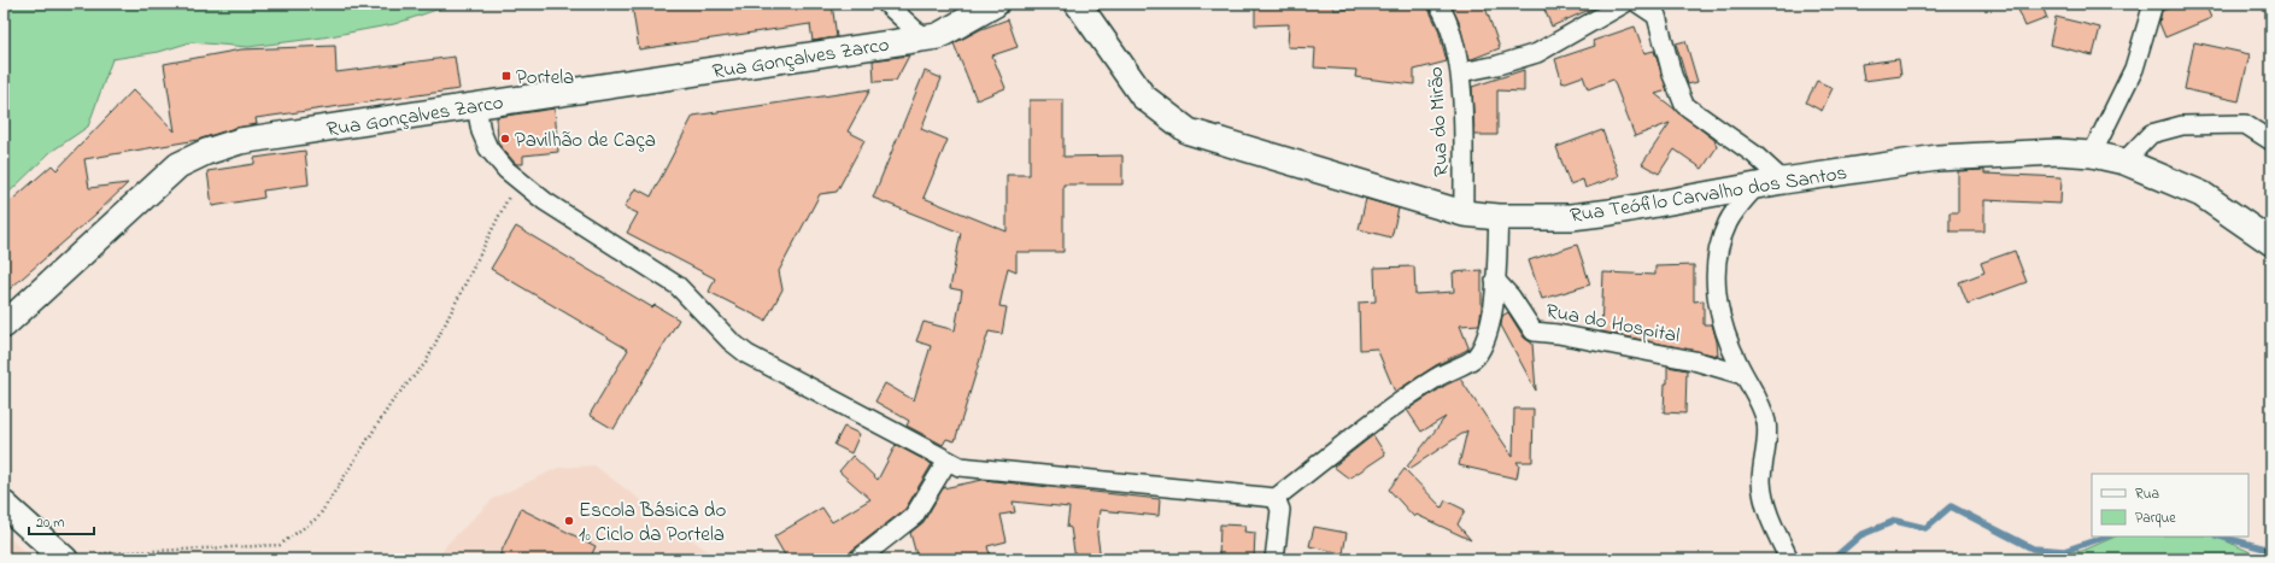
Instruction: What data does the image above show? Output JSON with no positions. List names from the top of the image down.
{
  "streets": {
    "main road": ["Rua Gonçalves Zarco", "Rua Teófilo Carvalho dos Santos"],
    "street": ["Rua do Mirão", "Rua do Hospital"]
  },
  "crossings": [
    ["Rua do Mirão", "Rua Teófilo Carvalho dos Santos"]
  ],
  "places": {
    "transit": ["Portela"],
    "other": ["Pavilhão de Caça", "Escola Básica do 1º Ciclo da Portela"]
  },
  "legend": ["Rua", "Parque"],
  "scale_bar": "20 m"
}
